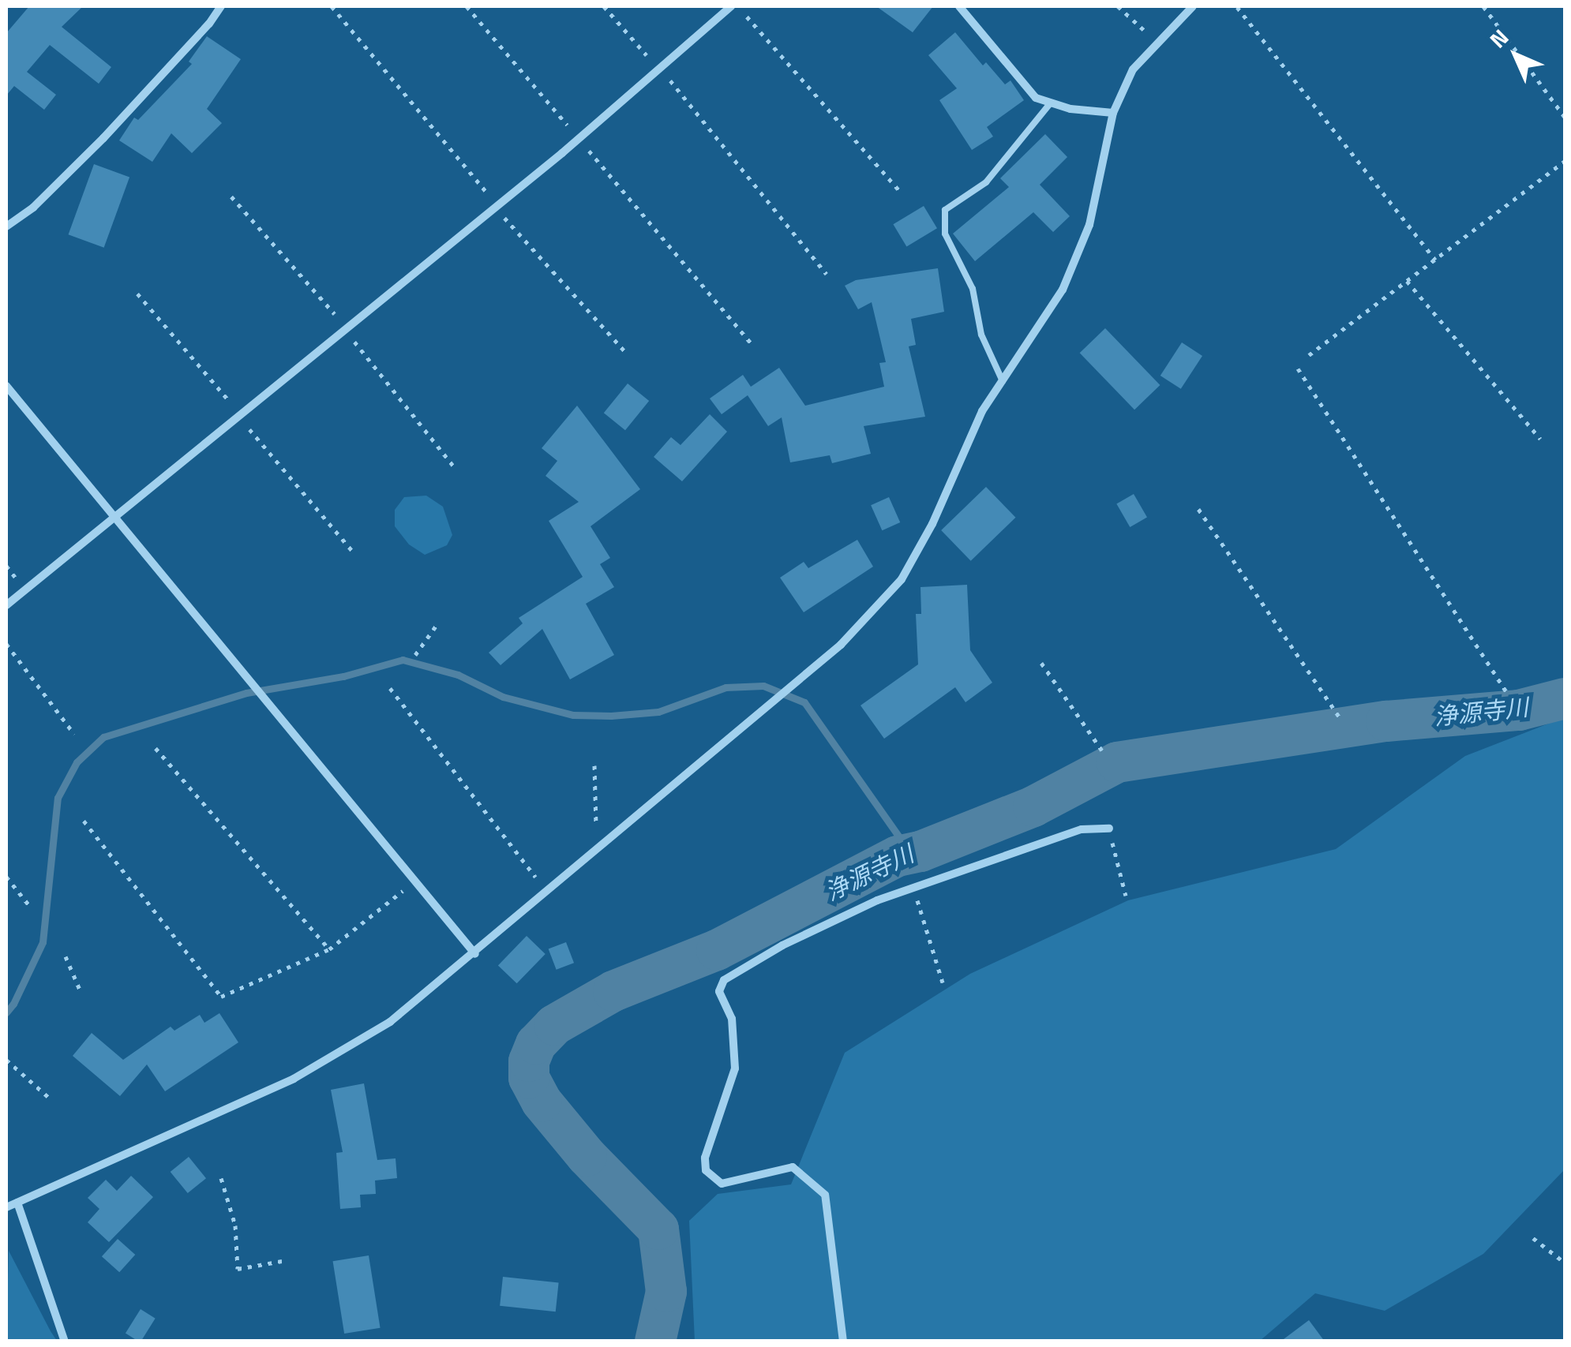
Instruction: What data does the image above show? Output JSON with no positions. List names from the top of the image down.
{
  "water": ["浄源寺川"],
  "north": "top left"
}
